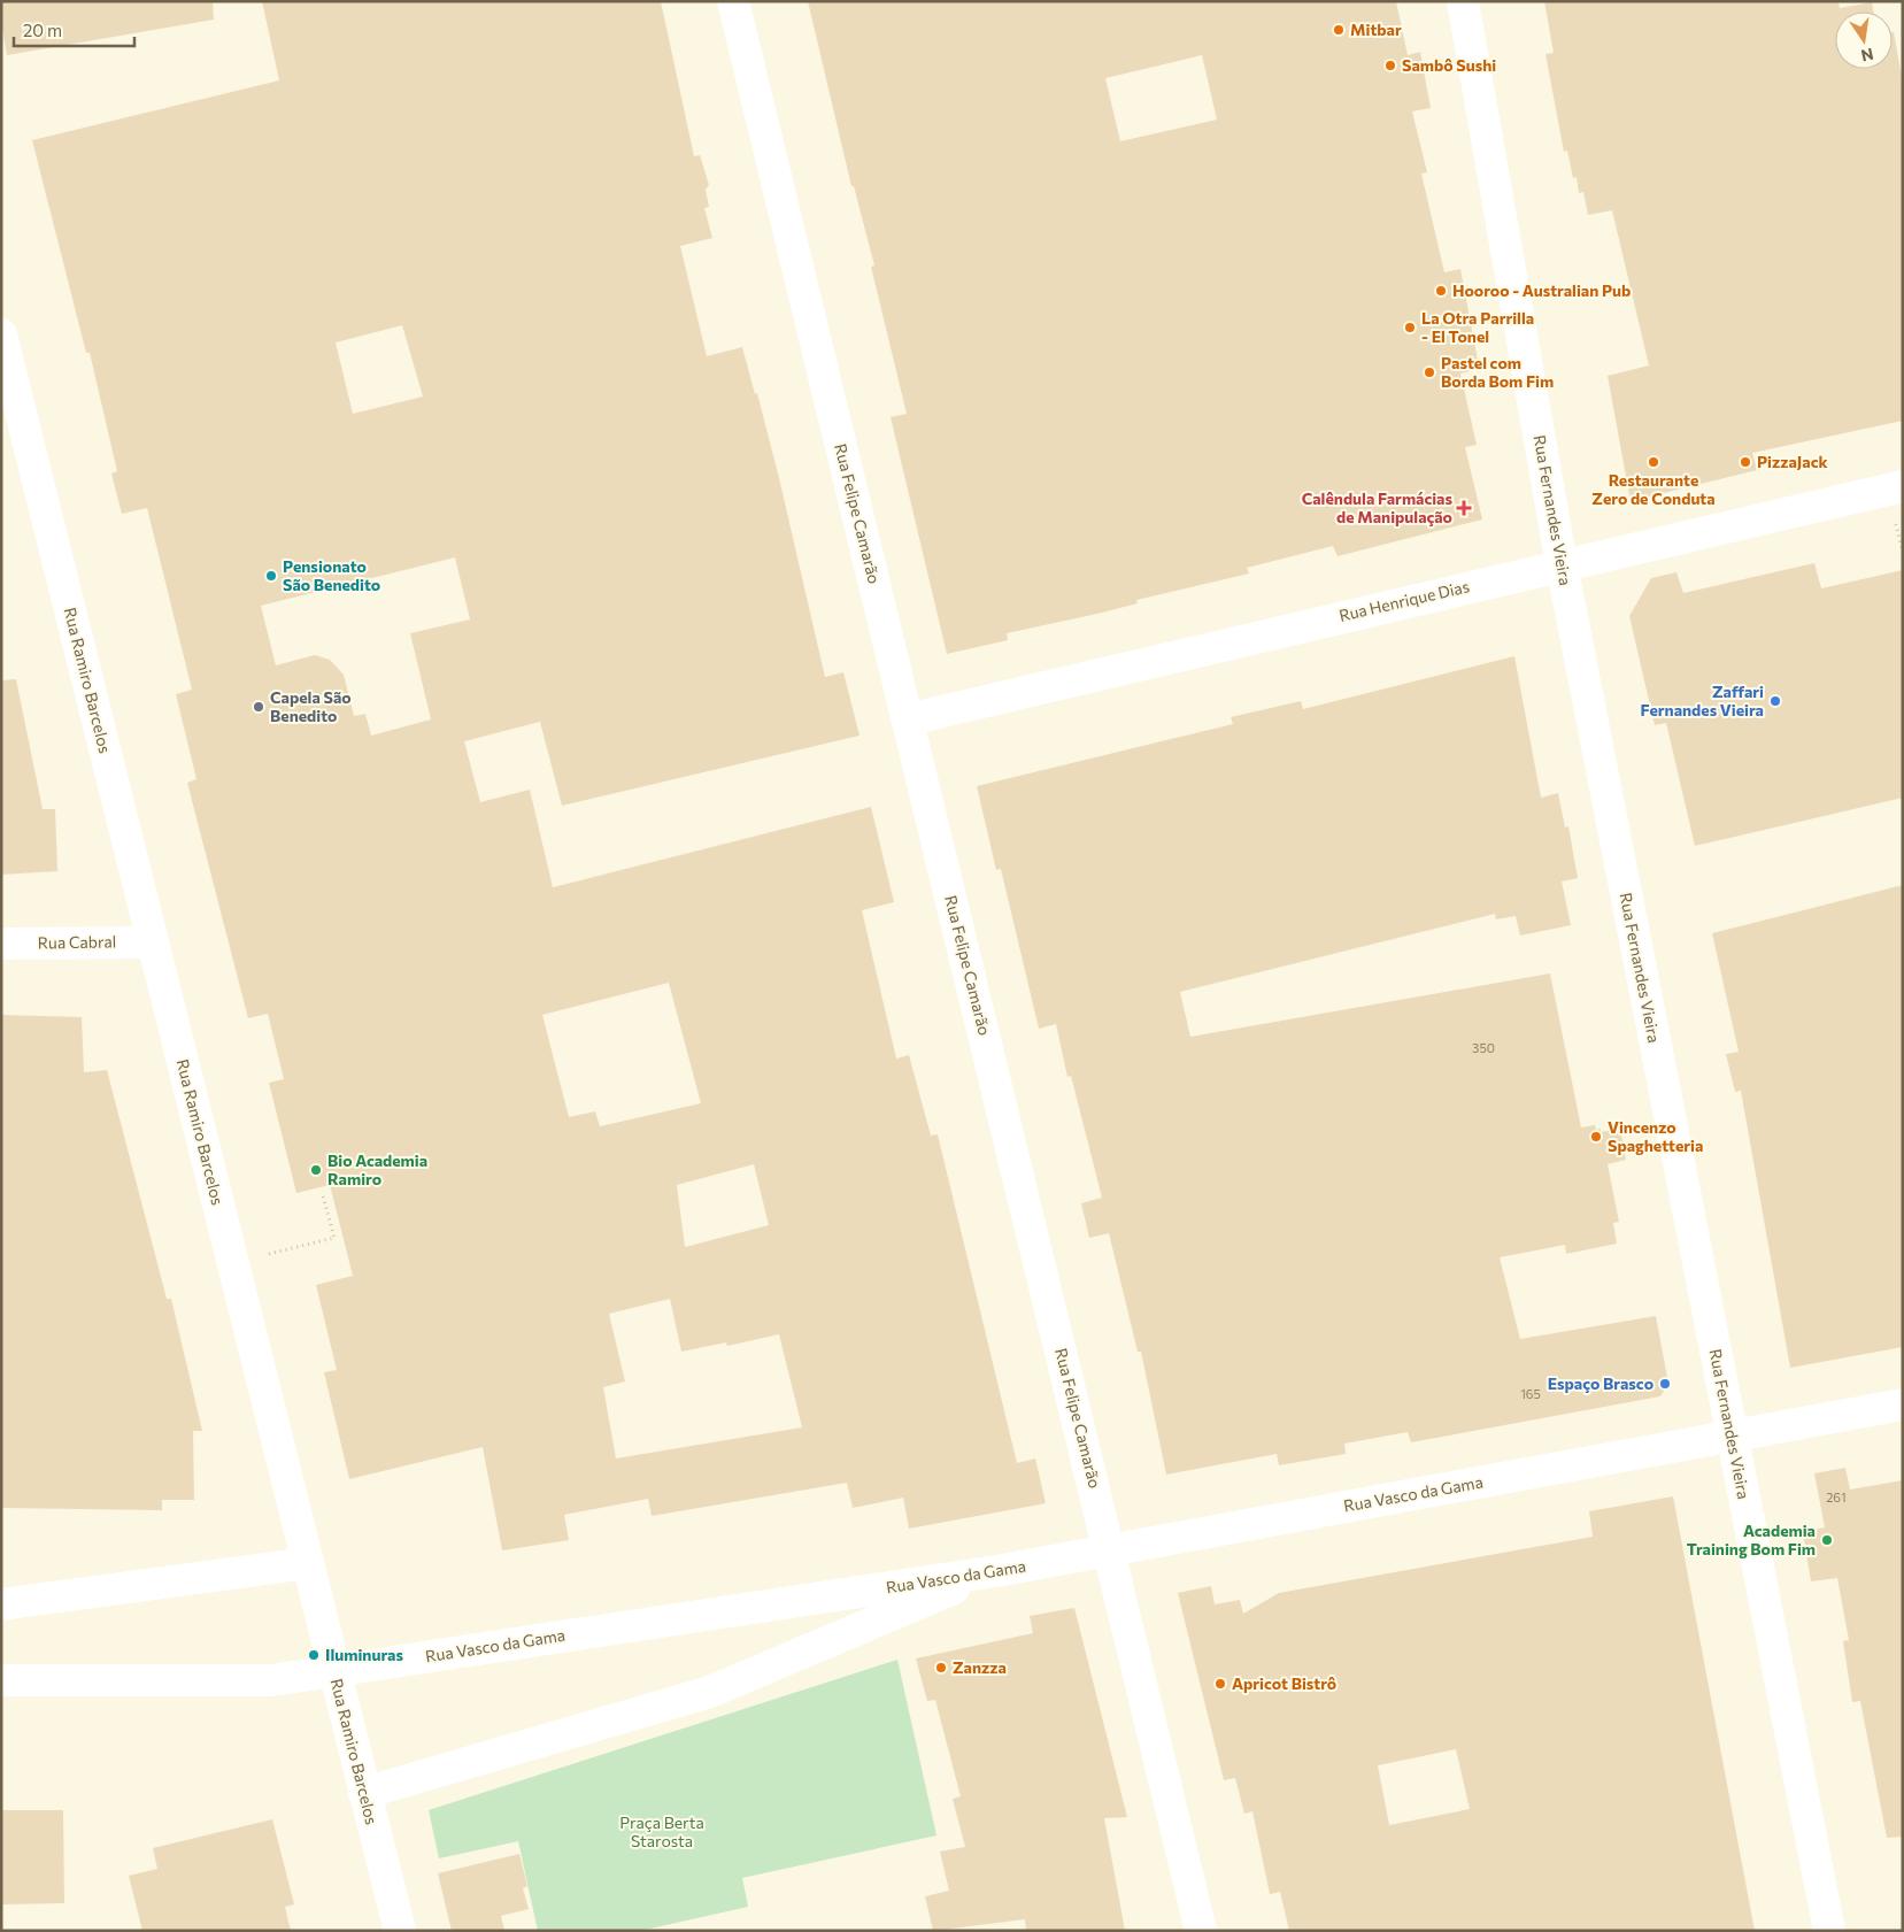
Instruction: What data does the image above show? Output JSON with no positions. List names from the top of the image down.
{
  "streets": {
    "street": [
      "Rua Fernandes Vieira",
      "Rua Felipe Camarão",
      "Rua Henrique Dias",
      "Rua Ramiro Barcelos",
      "Rua Cabral",
      "Rua Vasco da Gama"
    ]
  },
  "crossings": [
    ["Rua Fernandes Vieira", "Rua Henrique Dias"],
    ["Rua Fernandes Vieira", "Rua Vasco da Gama"],
    ["Rua Felipe Camarão", "Rua Henrique Dias"],
    ["Rua Felipe Camarão", "Rua Vasco da Gama"],
    ["Rua Ramiro Barcelos", "Rua Cabral"]
  ],
  "parks": ["Praça Berta Starosta"],
  "places": {
    "other": [
      "Mitbar",
      "Sambô Sushi",
      "Hooroo - Australian Pub",
      "La Otra Parrilla - El Tonel",
      "Pastel com Borda Bom Fim",
      "Restaurante Zero de Conduta",
      "PizzaJack",
      "Pensionato São Benedito",
      "Zaffari Fernandes Vieira",
      "Capela São Benedito",
      "Vincenzo Spaghetteria",
      "Bio Academia Ramiro",
      "Espaço Brasco",
      "Academia Training Bom Fim",
      "Iluminuras",
      "Zanzza",
      "Apricot Bistrô"
    ],
    "health": ["Calêndula Farmácias de Manipulação"]
  },
  "house_numbers": ["350", "165", "261"],
  "scale_bar": "20 m",
  "north": "bottom"
}
